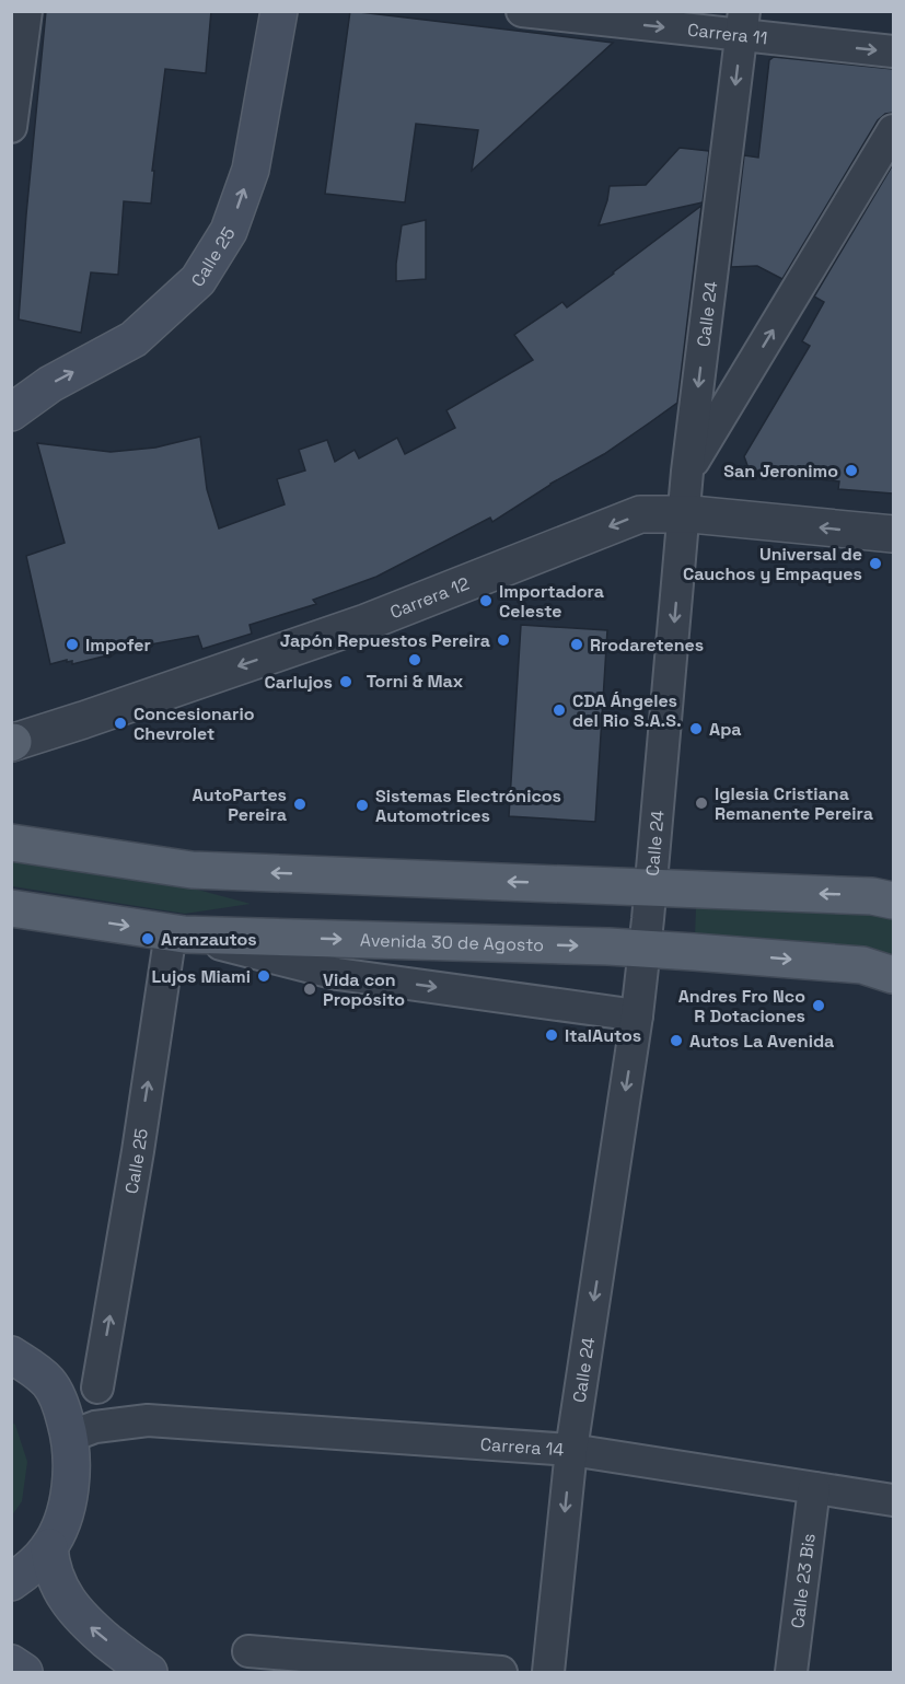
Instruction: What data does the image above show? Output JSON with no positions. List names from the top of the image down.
{
  "streets": {
    "main road": ["Calle 25", "Avenida 30 de Agosto"],
    "street": [
      "Carrera 11",
      "Calle 24",
      "Carrera 12",
      "Carrera 14",
      "Calle 23 Bis"
    ]
  },
  "crossings": [
    ["Carrera 11", "Calle 24"],
    ["Calle 25", "Avenida 30 de Agosto"],
    ["Calle 25", "Carrera 14"],
    ["Calle 24", "Carrera 12"],
    ["Calle 24", "Avenida 30 de Agosto"],
    ["Calle 24", "Carrera 14"],
    ["Carrera 14", "Calle 23 Bis"]
  ],
  "one_way": [
    "Carrera 11",
    "Calle 25",
    "Calle 24",
    "Carrera 12"
  ],
  "places": [
    "San Jeronimo",
    "Universal de Cauchos y Empaques",
    "Importadora Celeste",
    "Japón Repuestos Pereira",
    "Impofer",
    "Rrodaretenes",
    "Torni & Max",
    "Carlujos",
    "CDA Ángeles del Rio S.A.S.",
    "Concesionario Chevrolet",
    "Apa",
    "Iglesia Cristiana Remanente Pereira",
    "AutoPartes Pereira",
    "Sistemas Electrónicos Automotrices",
    "Aranzautos",
    "Lujos Miami",
    "Vida con Propósito",
    "Andres Fro Nco R Dotaciones",
    "ItalAutos",
    "Autos La Avenida"
  ]
}
